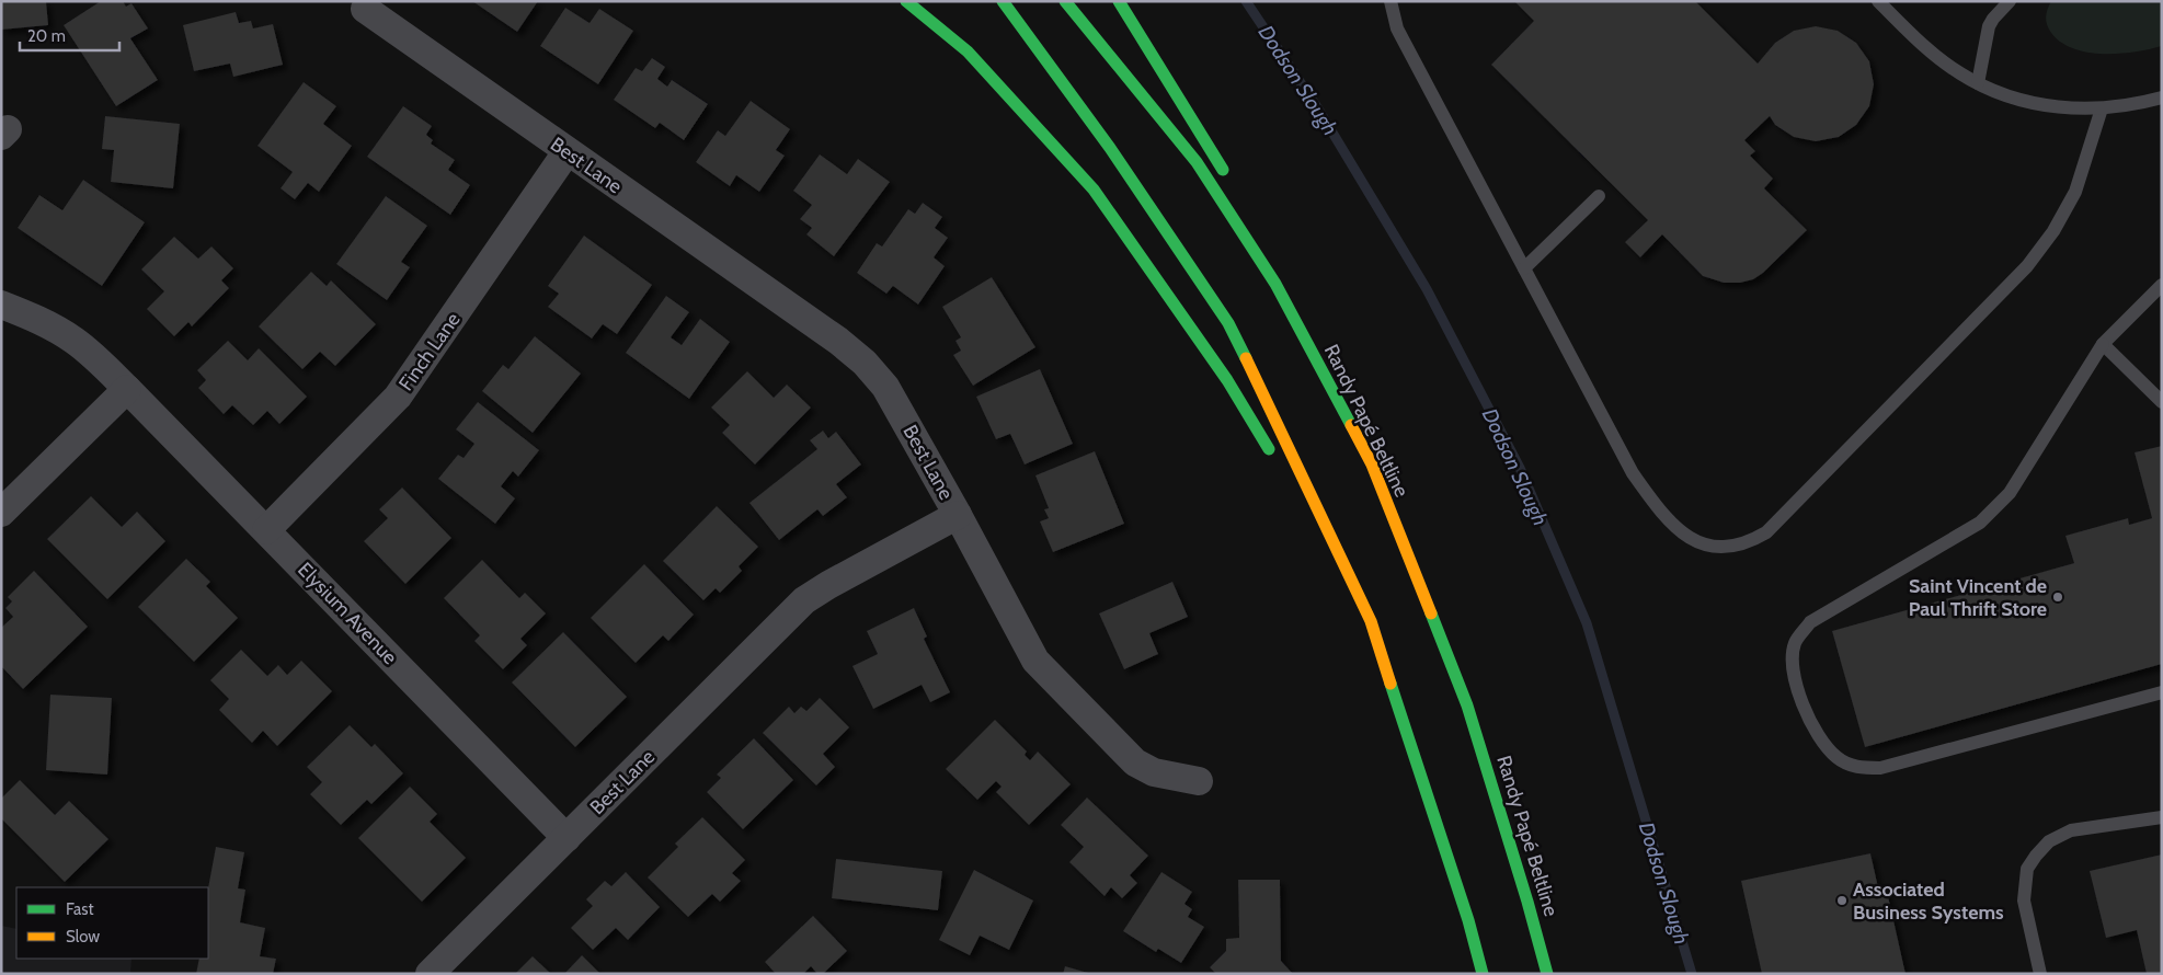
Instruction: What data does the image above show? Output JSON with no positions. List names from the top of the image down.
{
  "streets": {
    "highway": ["Randy Papé Beltline"],
    "street": ["Best Lane", "Finch Lane", "Elysium Avenue"]
  },
  "crossings": [
    ["Best Lane", "Finch Lane"],
    ["Best Lane", "Elysium Avenue"],
    ["Finch Lane", "Elysium Avenue"]
  ],
  "water": ["Dodson Slough"],
  "places": ["Saint Vincent de Paul Thrift Store", "Associated Business Systems"],
  "legend": ["Fast", "Slow"],
  "scale_bar": "20 m"
}
